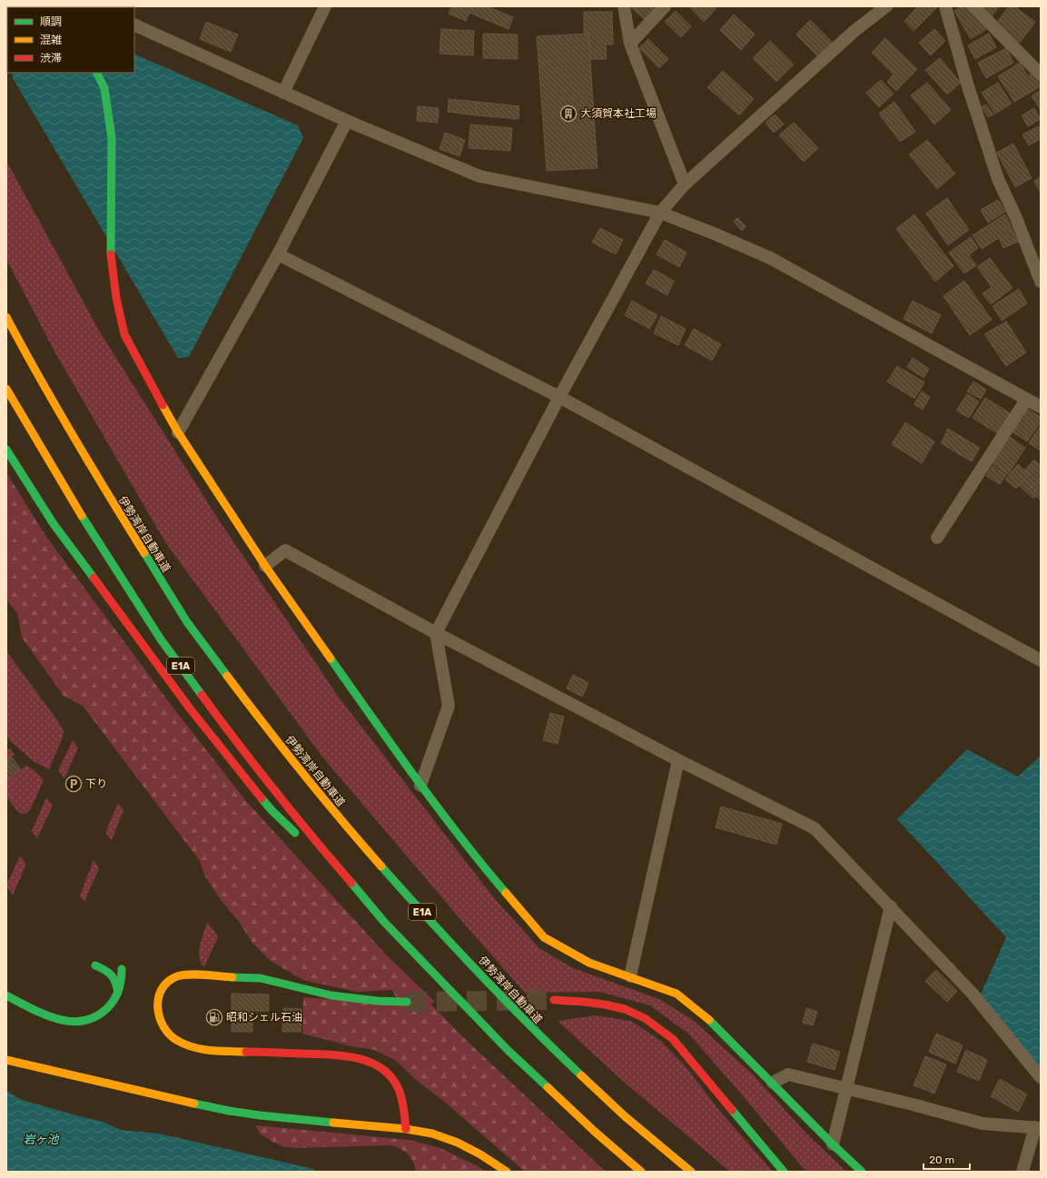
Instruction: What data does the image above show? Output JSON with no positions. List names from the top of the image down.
{
  "streets": {
    "main road": ["伊勢湾岸自動車道", "E1A"]
  },
  "water": ["岩ヶ池"],
  "places": {
    "building": ["大須賀本社工場"],
    "parking": ["下り"],
    "fuel station": ["昭和シェル石油"]
  },
  "legend": ["順調", "混雑", "渋滞"],
  "scale_bar": "20 m"
}
